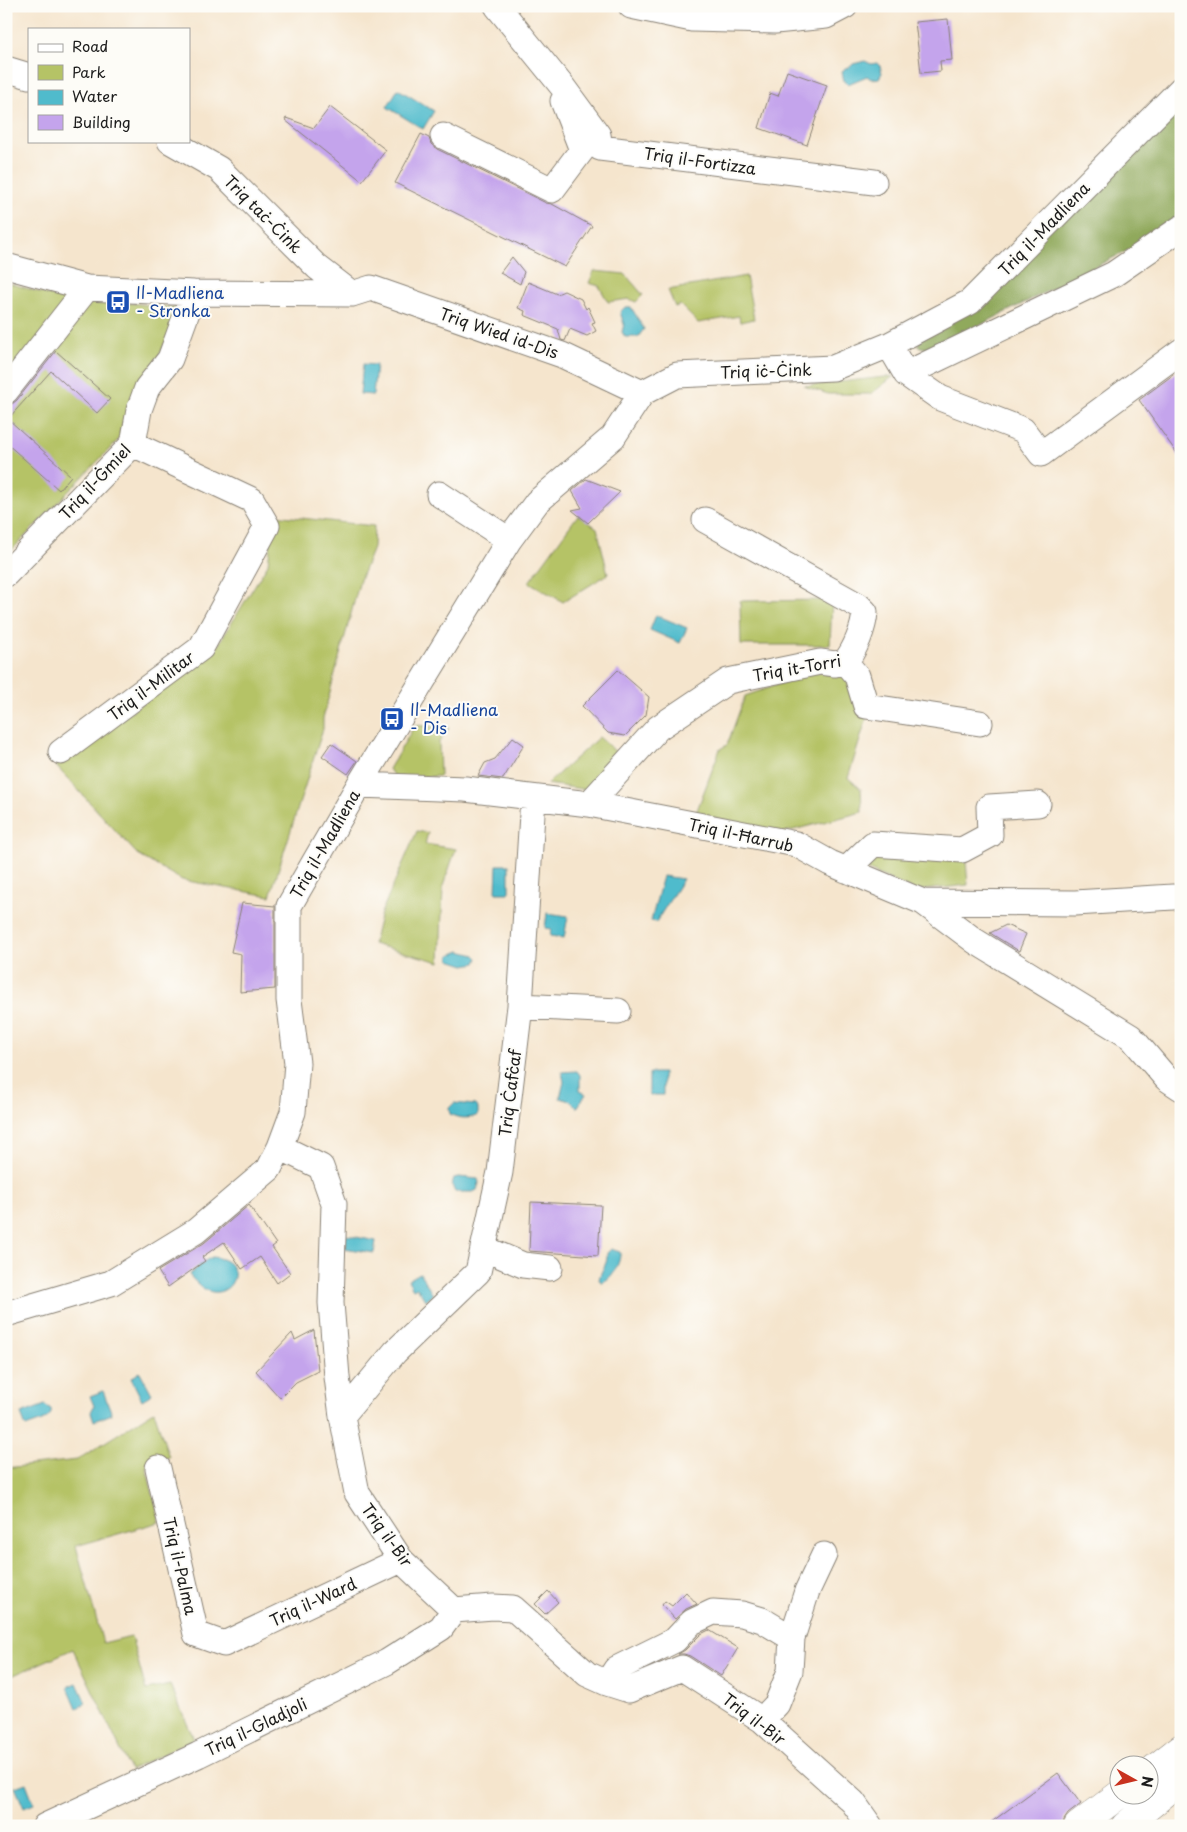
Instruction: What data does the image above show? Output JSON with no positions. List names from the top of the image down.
{
  "streets": {
    "street": [
      "Triq il-Fortizza",
      "Triq taċ-Ċink",
      "Triq il-Madliena",
      "Triq Wied id-Dis",
      "Triq iċ-Ċink",
      "Triq il-Ġmiel",
      "Triq it-Torri",
      "Triq il-Militar",
      "Triq il-Ħarrub",
      "Triq Ċafċaf",
      "Triq il-Bir",
      "Triq il-Palma",
      "Triq il-Ward",
      "Triq il-Gladjoli"
    ]
  },
  "crossings": [
    ["Triq taċ-Ċink", "Triq Wied id-Dis"],
    ["Triq il-Madliena", "Triq Wied id-Dis"],
    ["Triq il-Madliena", "Triq iċ-Ċink"],
    ["Triq il-Madliena", "Triq il-Ħarrub"],
    ["Triq il-Madliena", "Triq il-Bir"],
    ["Triq Wied id-Dis", "Triq iċ-Ċink"],
    ["Triq Wied id-Dis", "Triq il-Ġmiel"],
    ["Triq il-Ġmiel", "Triq il-Militar"],
    ["Triq it-Torri", "Triq il-Ħarrub"],
    ["Triq il-Ħarrub", "Triq Ċafċaf"],
    ["Triq Ċafċaf", "Triq il-Bir"],
    ["Triq il-Bir", "Triq il-Ward"],
    ["Triq il-Bir", "Triq il-Gladjoli"],
    ["Triq il-Palma", "Triq il-Ward"]
  ],
  "places": {
    "bus stop": ["Il-Madliena - Stronka", "Il-Madliena - Dis"]
  },
  "legend": [
    "Road",
    "Park",
    "Water",
    "Building"
  ],
  "north": "right"
}
